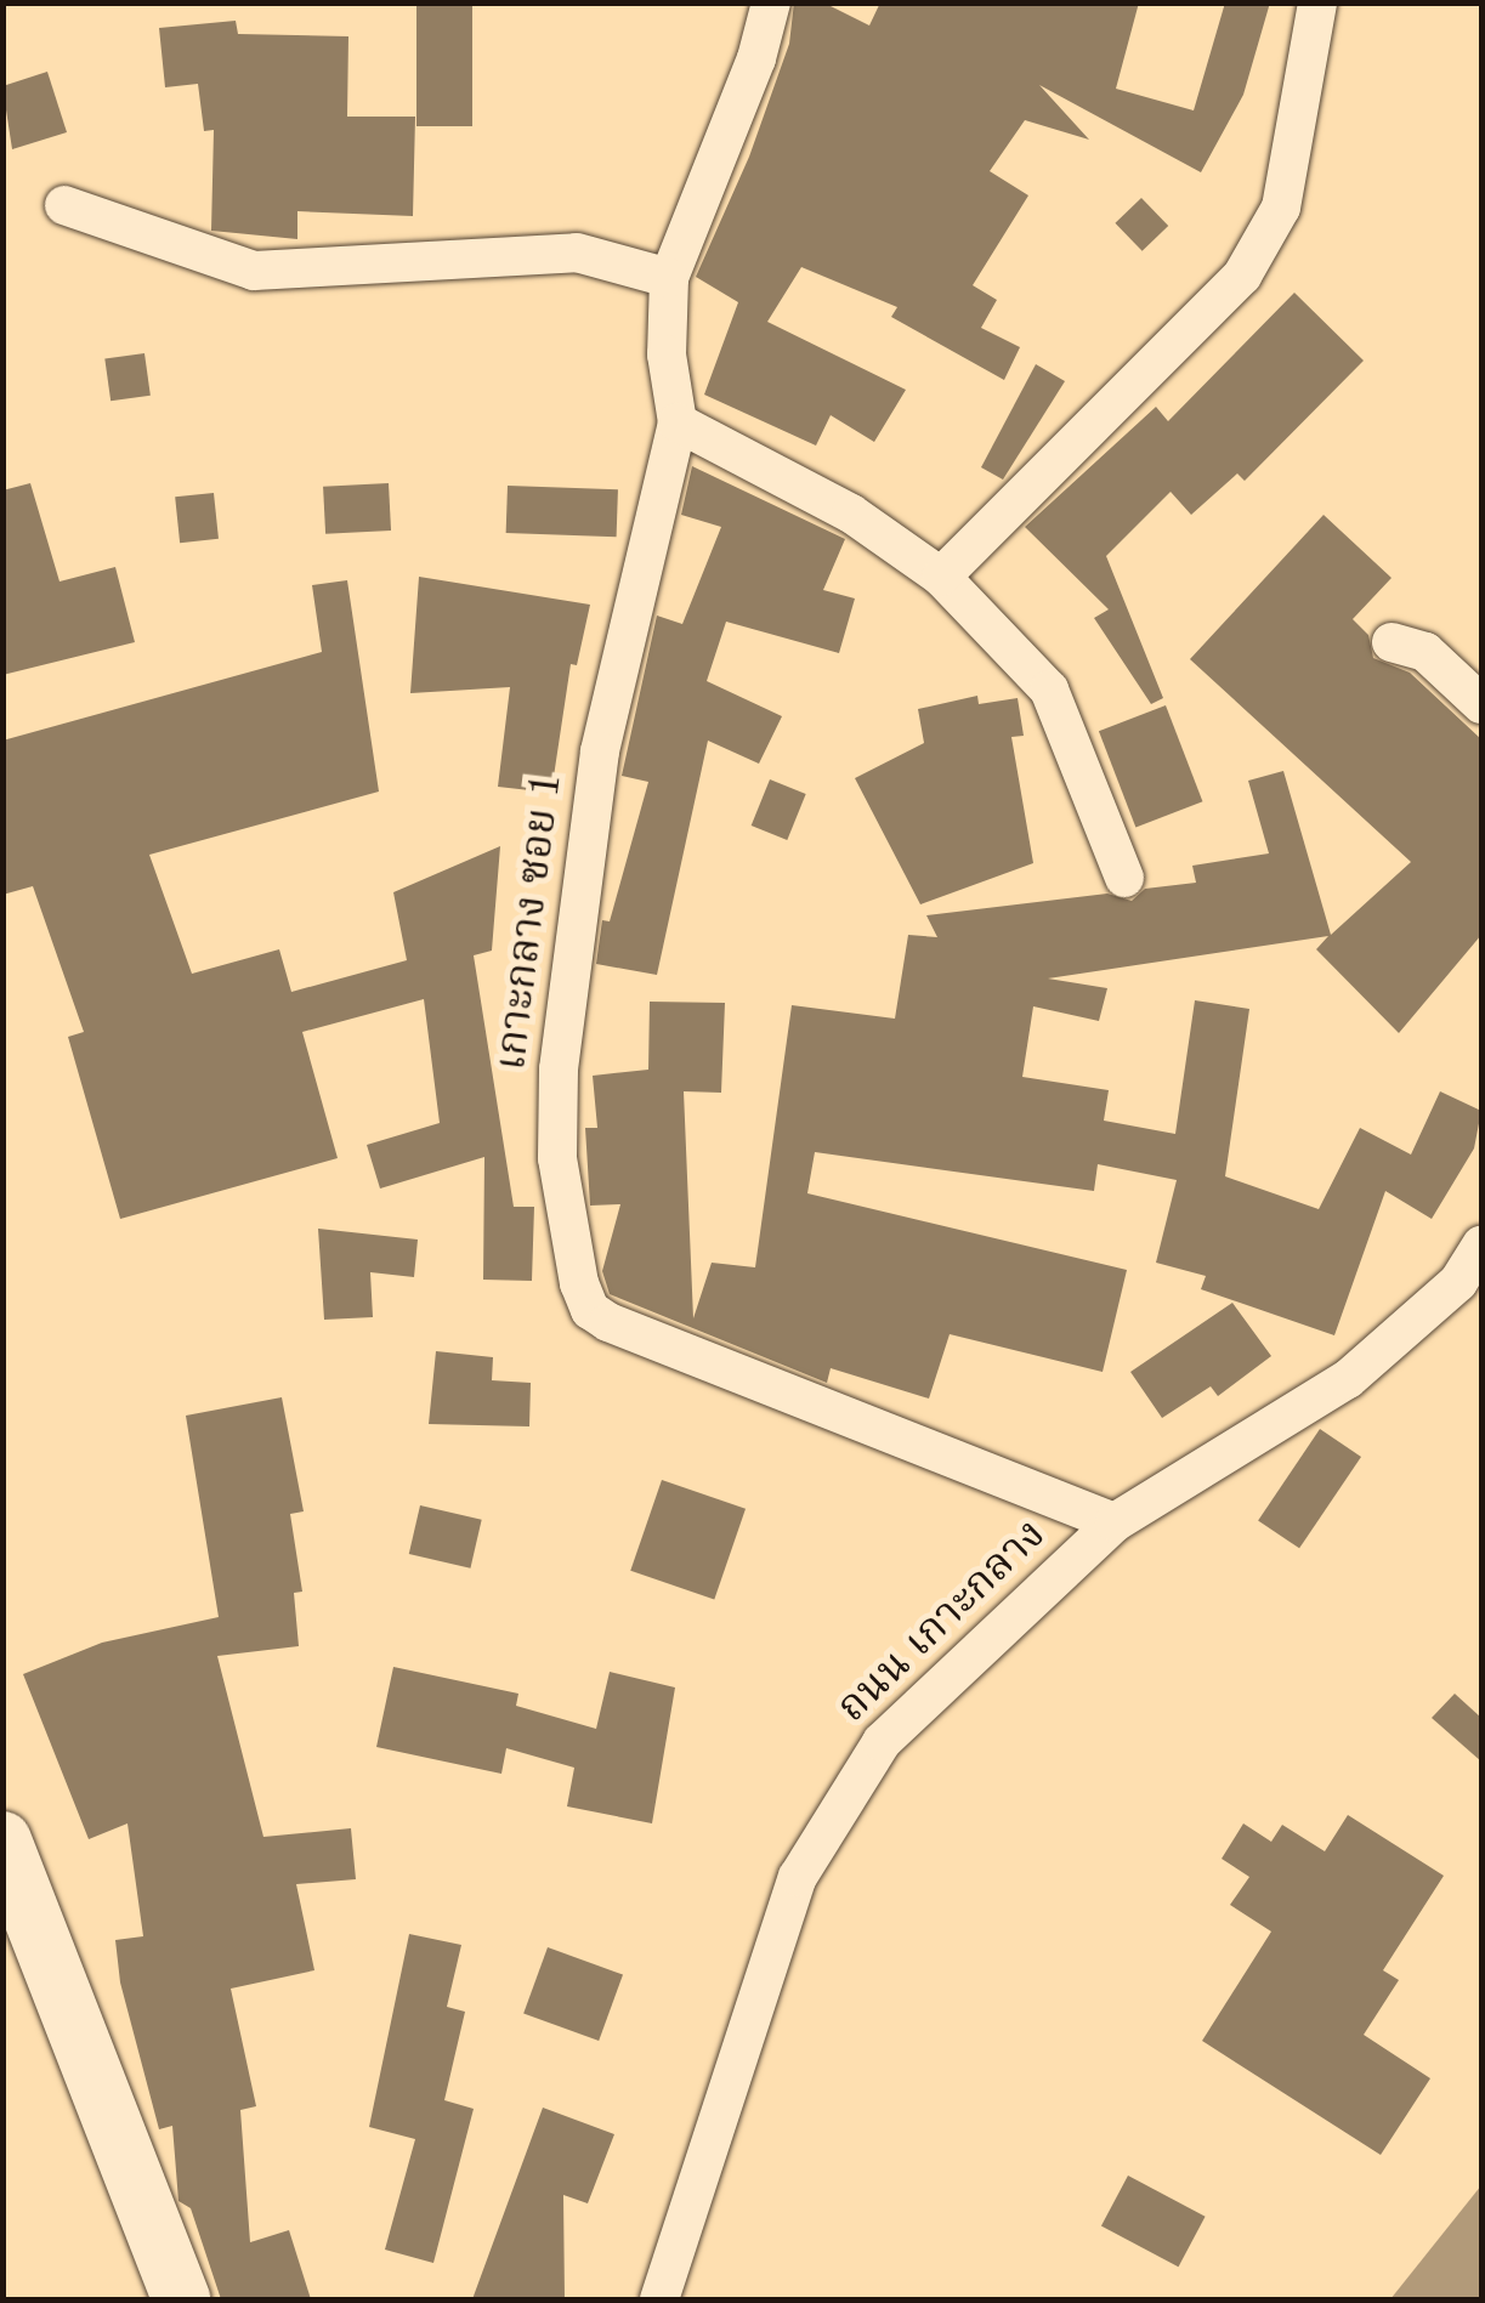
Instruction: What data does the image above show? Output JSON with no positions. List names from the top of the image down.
{
  "streets": {
    "street": ["เกาะกลาง ซอย 1", "ถนน เกาะกลาง"]
  },
  "crossings": [
    ["เกาะกลาง ซอย 1", "ถนน เกาะกลาง"]
  ]
}
